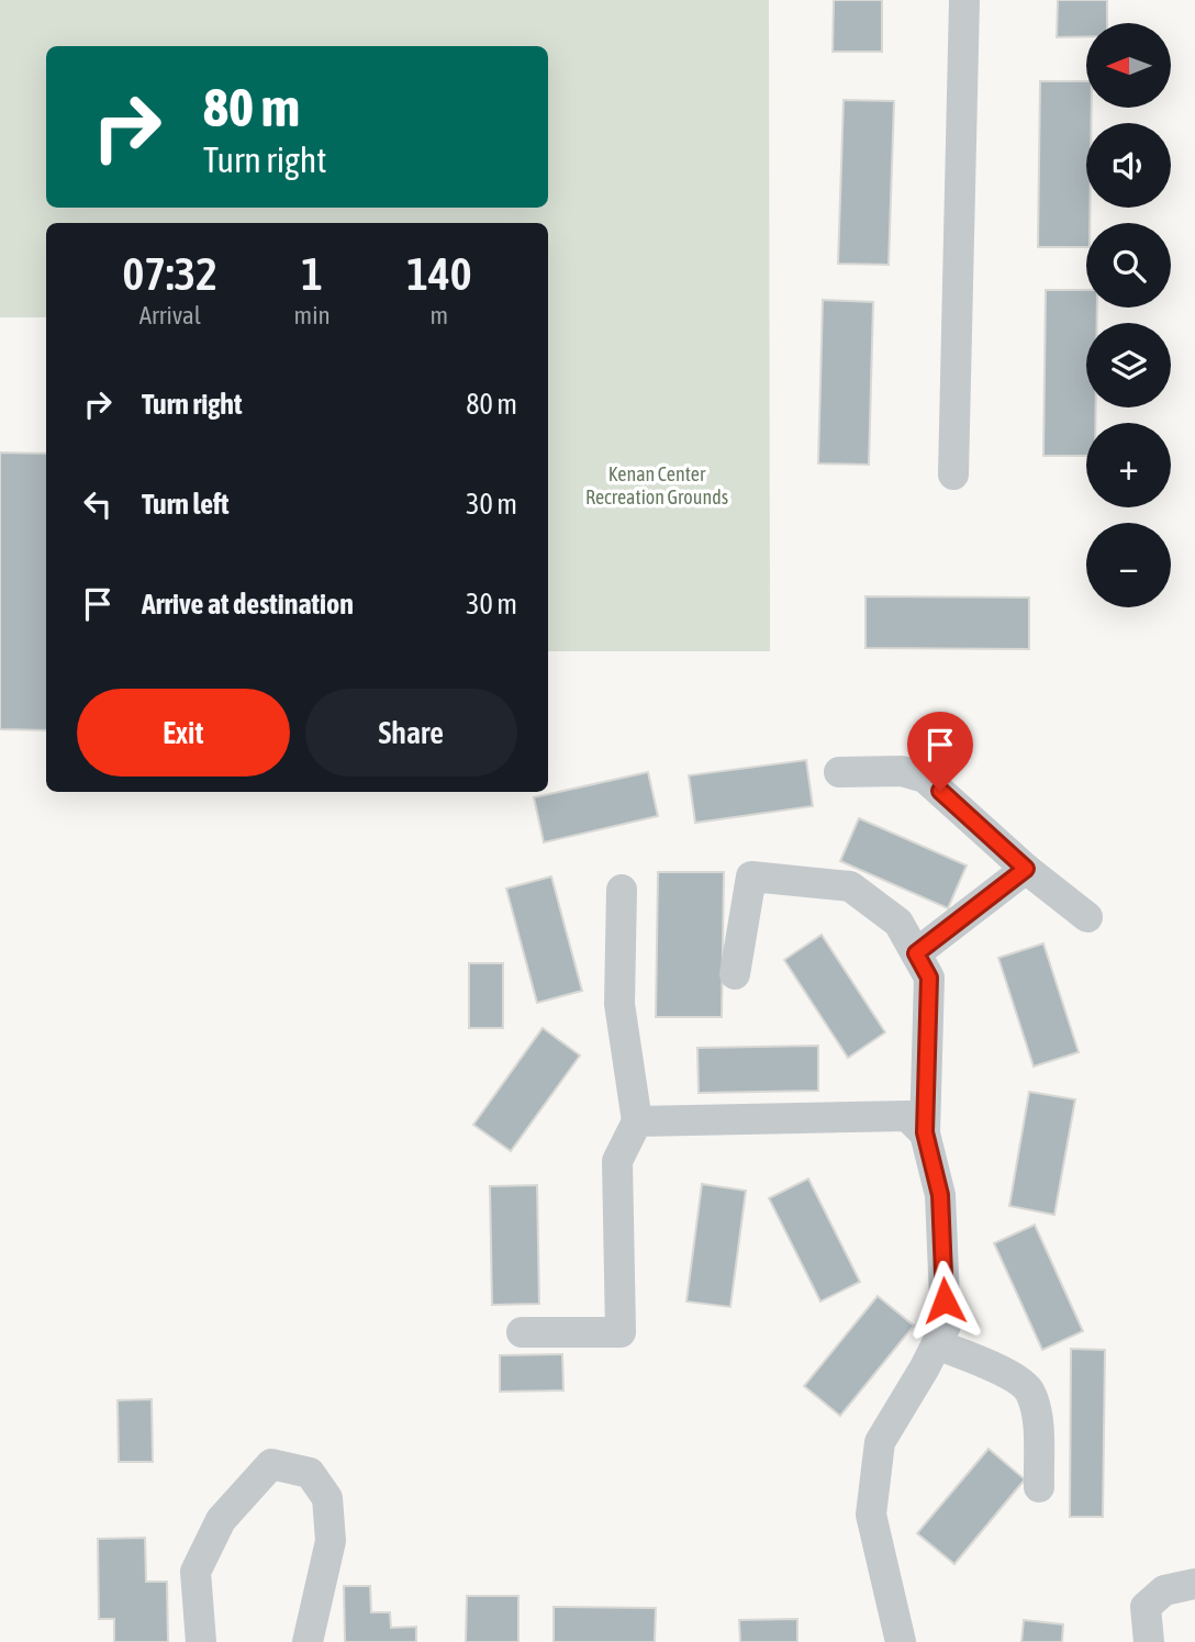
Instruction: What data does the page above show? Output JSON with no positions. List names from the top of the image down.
{
  "parks": ["Kenan Center Recreation Grounds"],
  "north": "left",
  "page": {
    "map_buttons": ["+", "−"],
    "turn": ["80 m", "Turn right"],
    "eta": [
      "07:32",
      "Arrival",
      "1",
      "min",
      "140",
      "m"
    ],
    "list": [
      {
        "name": "Turn right",
        "value": "80 m"
      },
      {
        "name": "Turn left",
        "value": "30 m"
      },
      {
        "name": "Arrive at destination",
        "value": "30 m"
      }
    ],
    "buttons": ["Exit", "Share"]
  }
}
